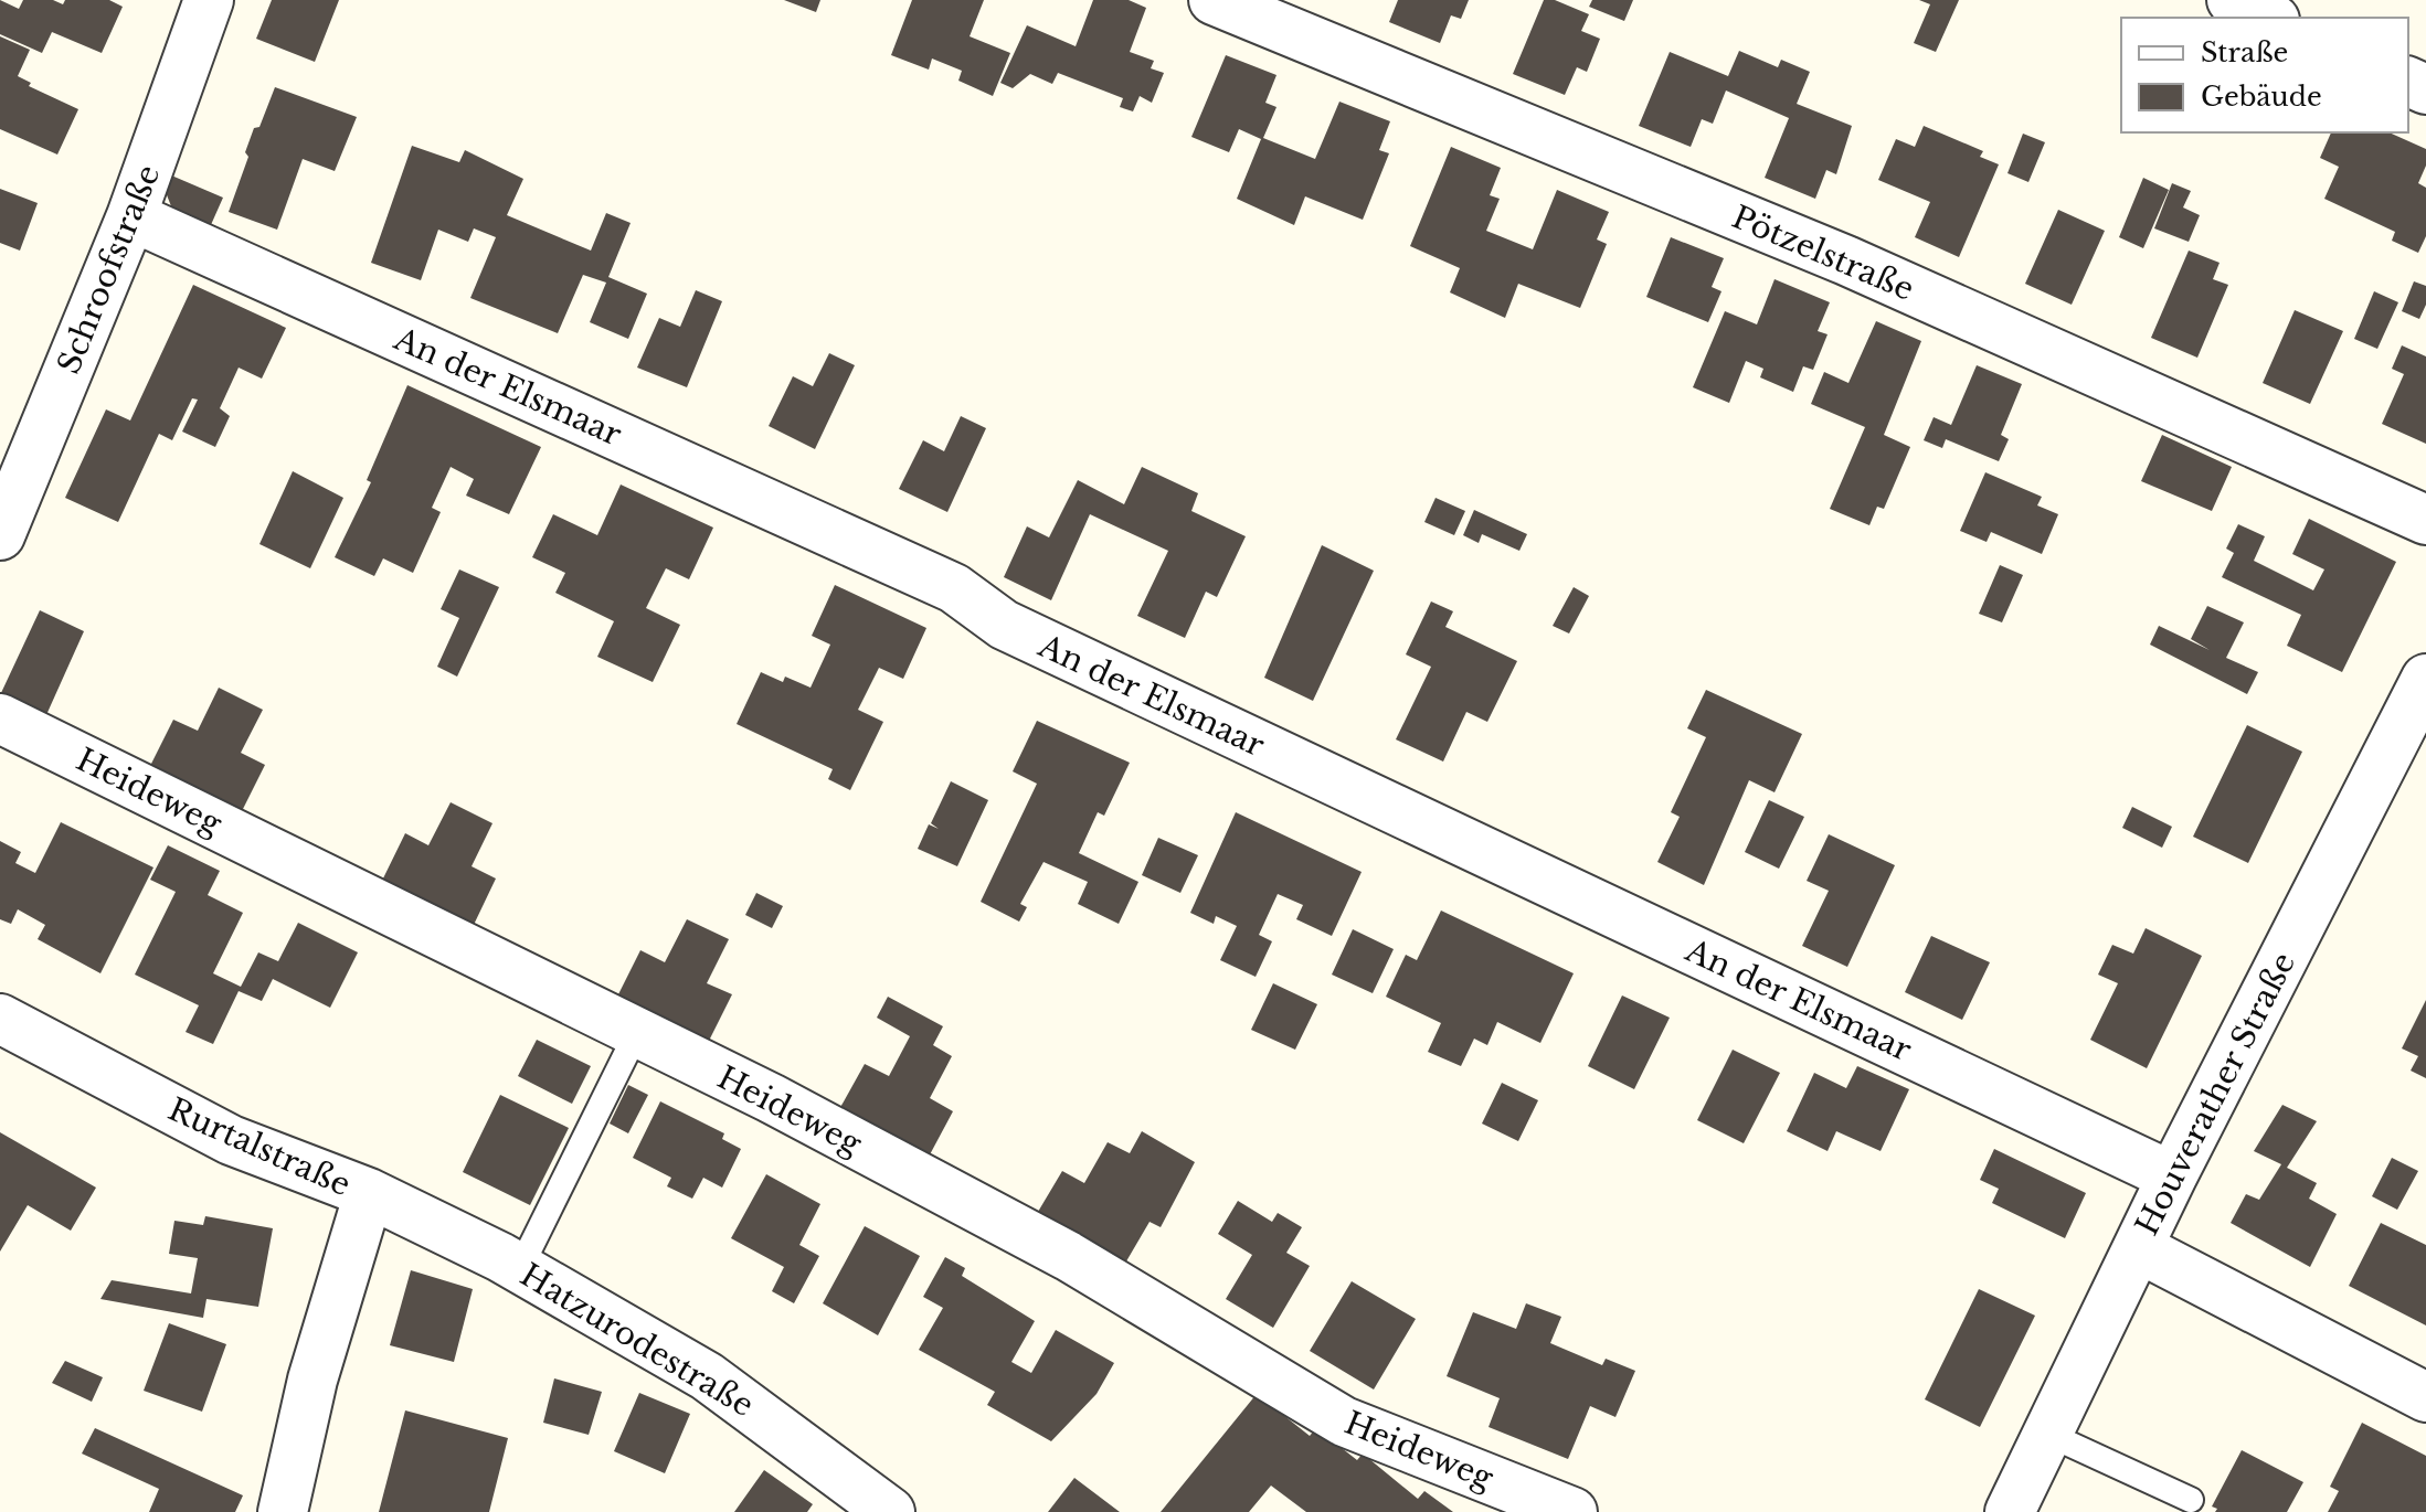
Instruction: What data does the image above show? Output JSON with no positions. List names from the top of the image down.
{
  "streets": {
    "street": [
      "Pötzelstraße",
      "Schroofstraße",
      "An der Elsmaar",
      "Heideweg",
      "Houverather Straße",
      "Rurtalstraße",
      "Hatzurodestraße"
    ]
  },
  "crossings": [
    ["Schroofstraße", "An der Elsmaar"],
    ["An der Elsmaar", "Houverather Straße"],
    ["Rurtalstraße", "Hatzurodestraße"]
  ],
  "legend": ["Straße", "Gebäude"]
}
